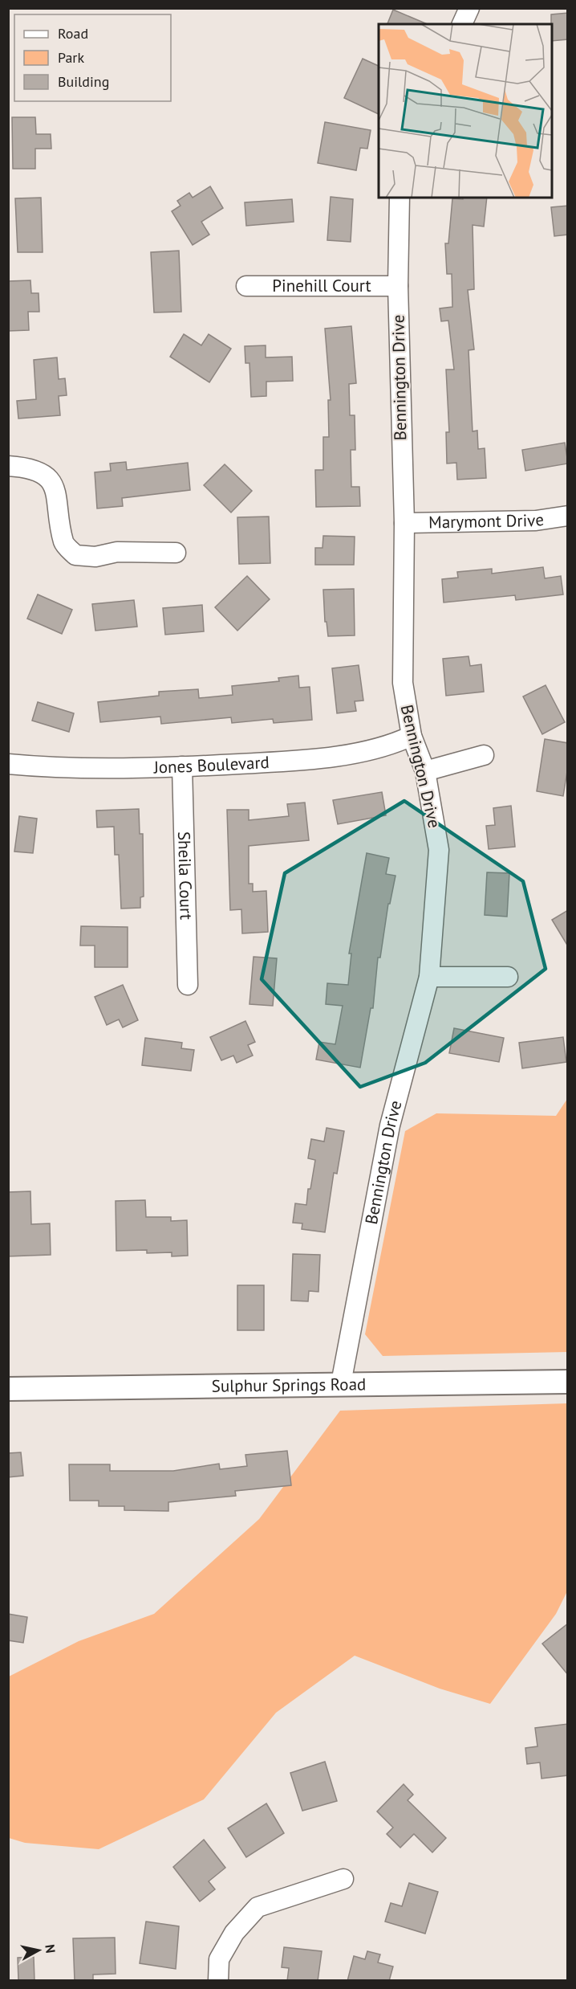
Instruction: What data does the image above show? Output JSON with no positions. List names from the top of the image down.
{
  "streets": {
    "street": [
      "Pinehill Court",
      "Bennington Drive",
      "Marymont Drive",
      "Jones Boulevard",
      "Sheila Court",
      "Sulphur Springs Road"
    ]
  },
  "crossings": [
    ["Pinehill Court", "Bennington Drive"],
    ["Bennington Drive", "Marymont Drive"],
    ["Bennington Drive", "Jones Boulevard"],
    ["Bennington Drive", "Sulphur Springs Road"],
    ["Jones Boulevard", "Sheila Court"]
  ],
  "legend": ["Road", "Park", "Building"],
  "north": "right"
}
